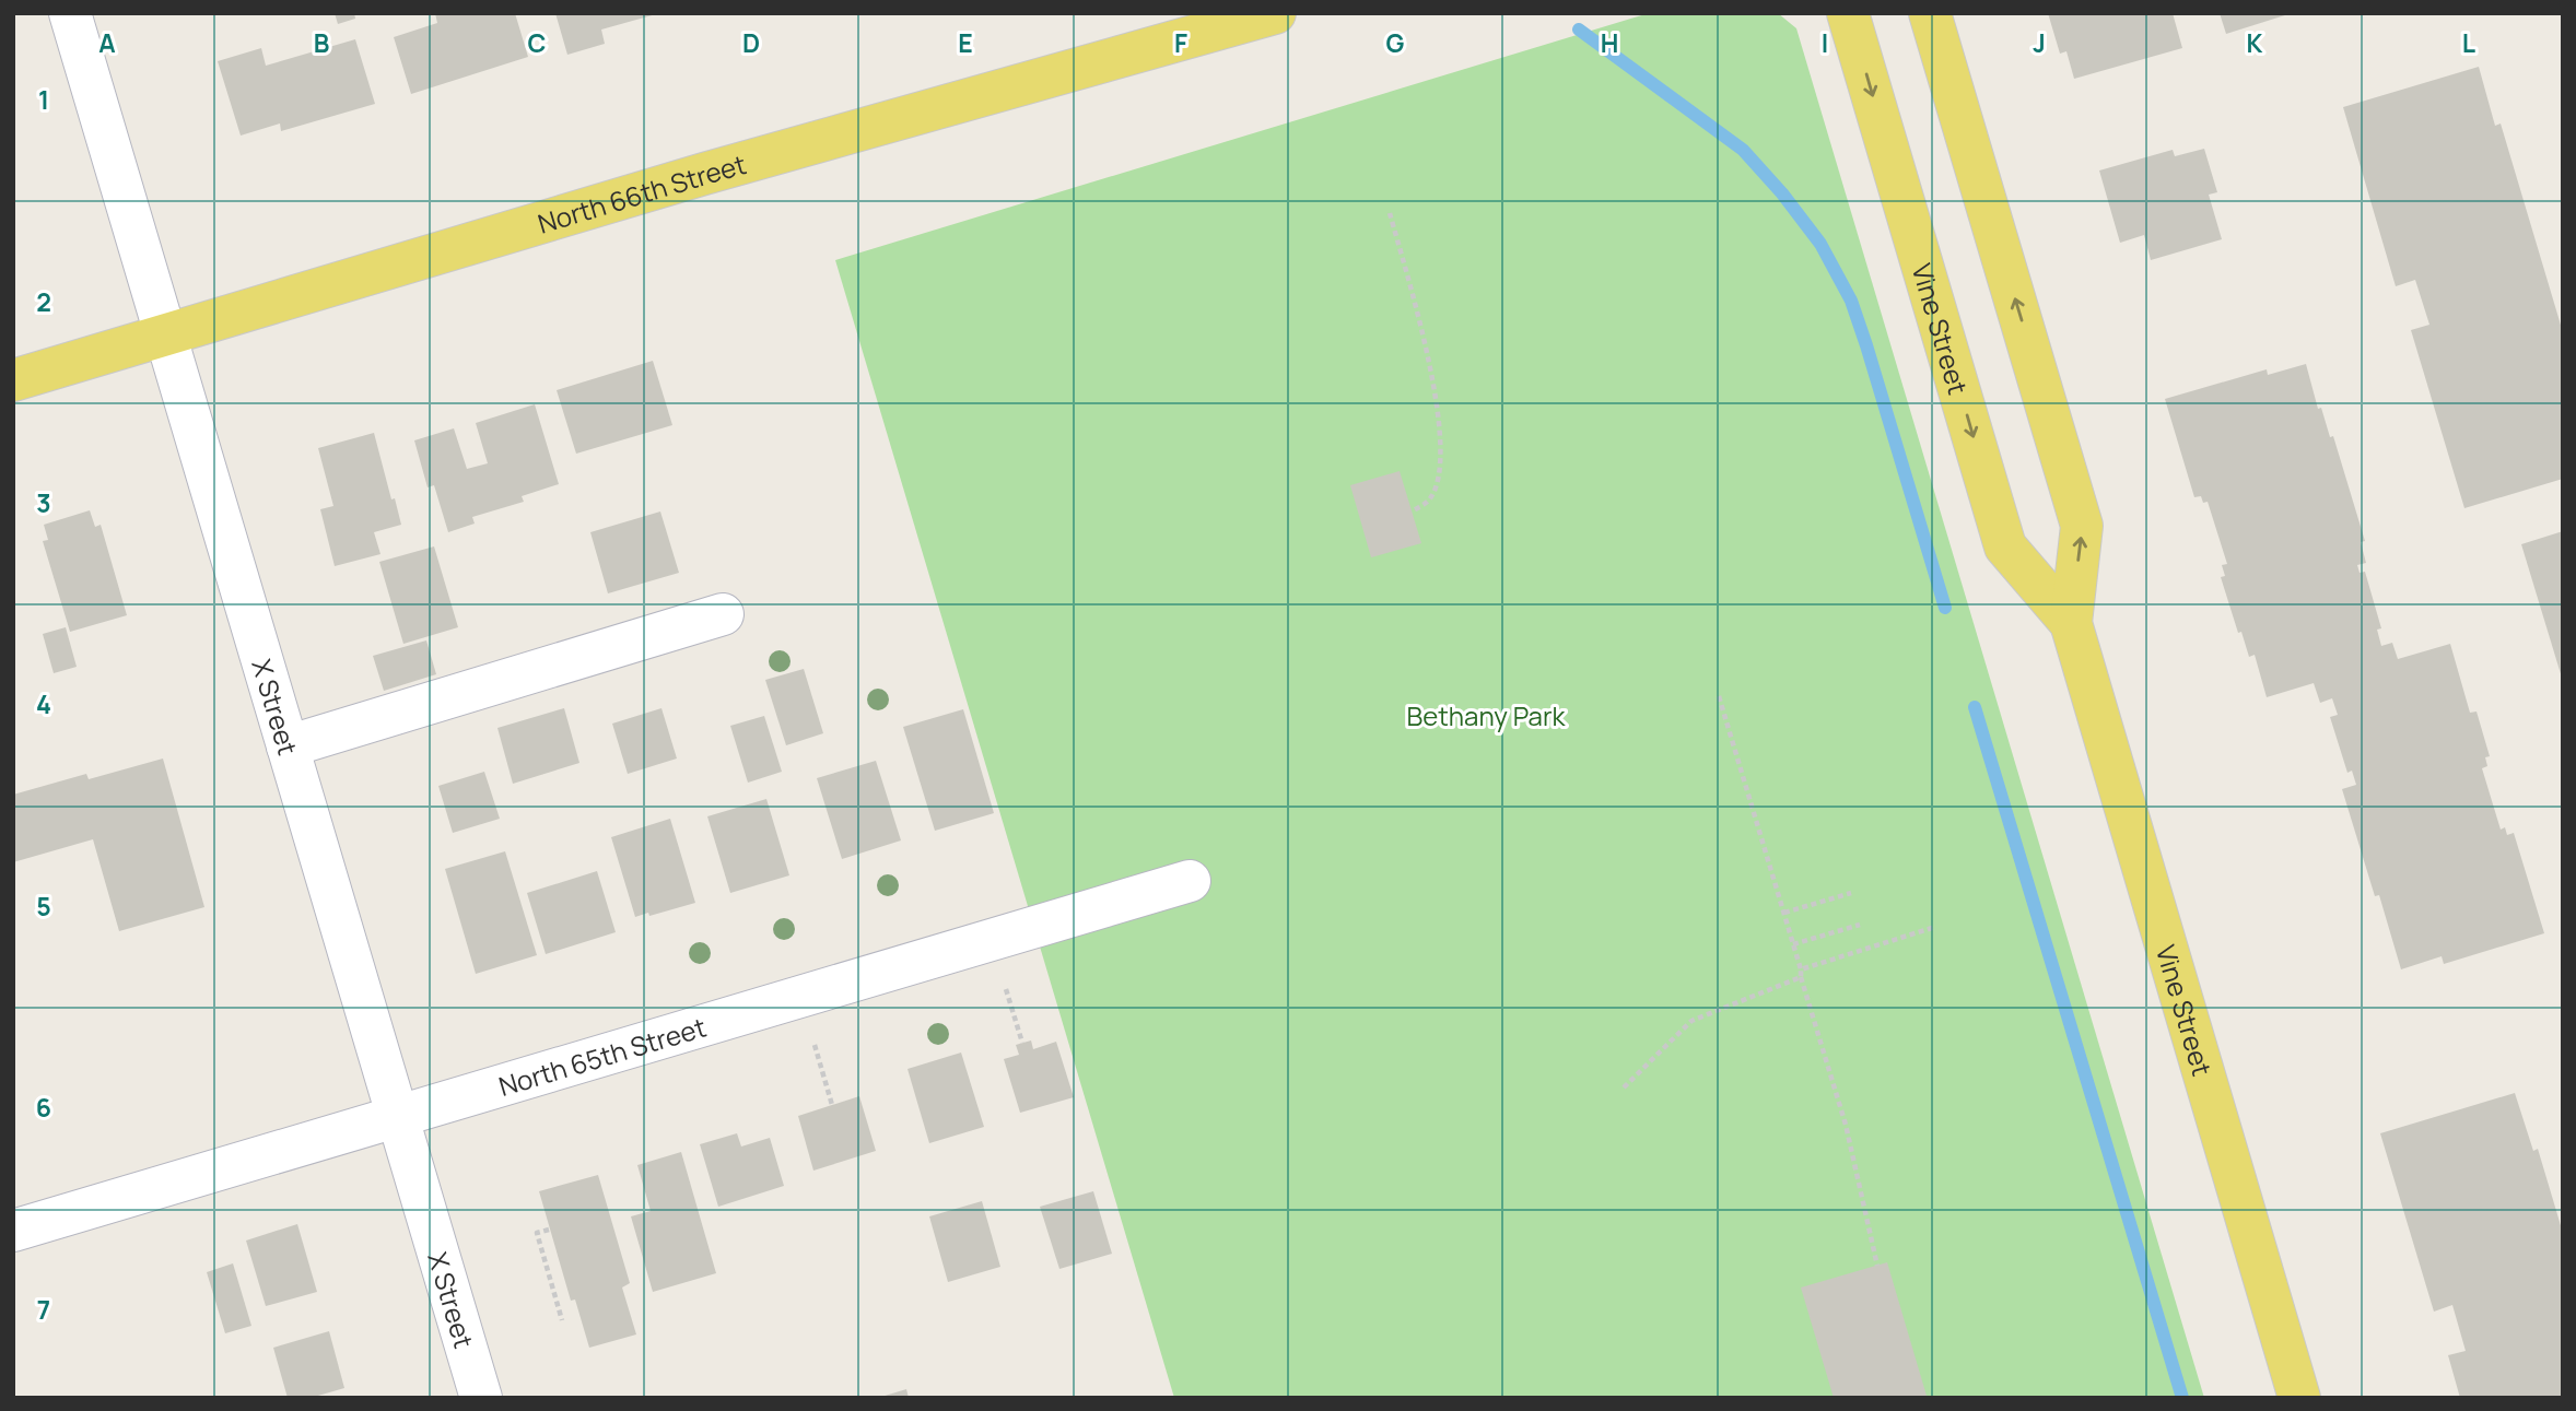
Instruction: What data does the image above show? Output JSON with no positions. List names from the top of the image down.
{
  "streets": {
    "main road": ["North 66th Street", "Vine Street"],
    "street": ["X Street", "North 65th Street"]
  },
  "crossings": [
    ["North 66th Street", "X Street"],
    ["X Street", "North 65th Street"]
  ],
  "parks": ["Bethany Park"],
  "grid": {
    "columns": [
      "A",
      "B",
      "C",
      "D",
      "E",
      "F",
      "G",
      "H",
      "I",
      "J",
      "K",
      "L"
    ],
    "rows": [
      "1",
      "2",
      "3",
      "4",
      "5",
      "6",
      "7"
    ]
  }
}
